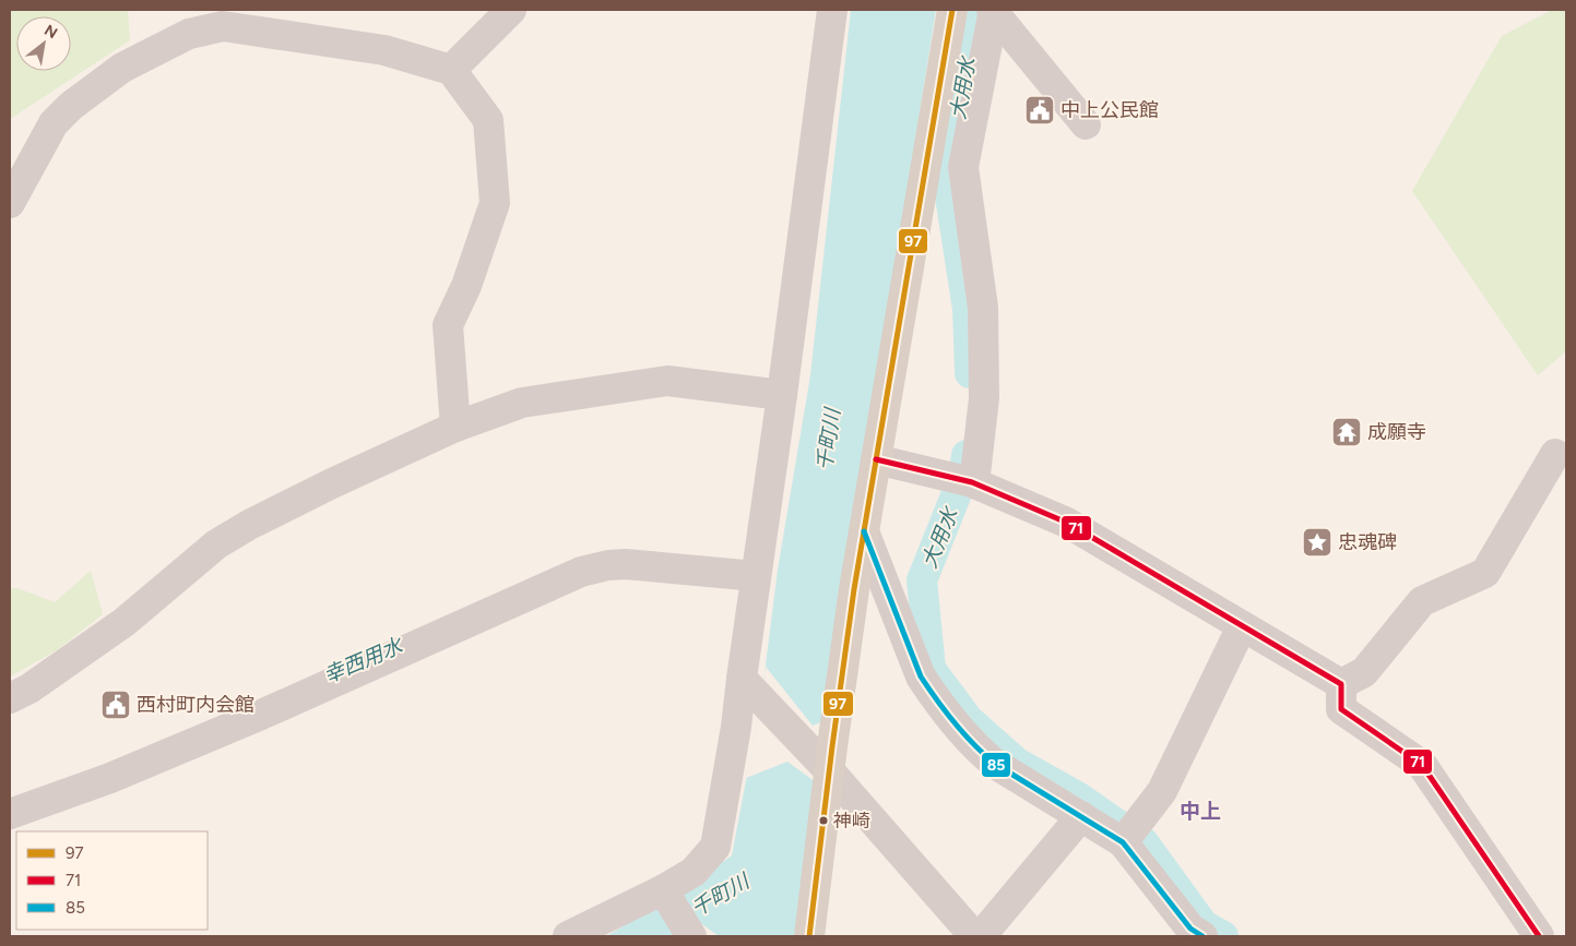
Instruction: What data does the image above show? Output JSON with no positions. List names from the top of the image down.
{
  "districts": ["中上"],
  "water": ["大用水", "千町川", "幸西用水"],
  "places": {
    "public building": ["中上公民館", "西村町内会館"],
    "temple": ["成願寺"],
    "place": ["忠魂碑"],
    "other": ["神崎"]
  },
  "lines": ["transit line 97", "transit line 71", "transit line 85"],
  "legend": ["97", "71", "85"],
  "north": "top right"
}
